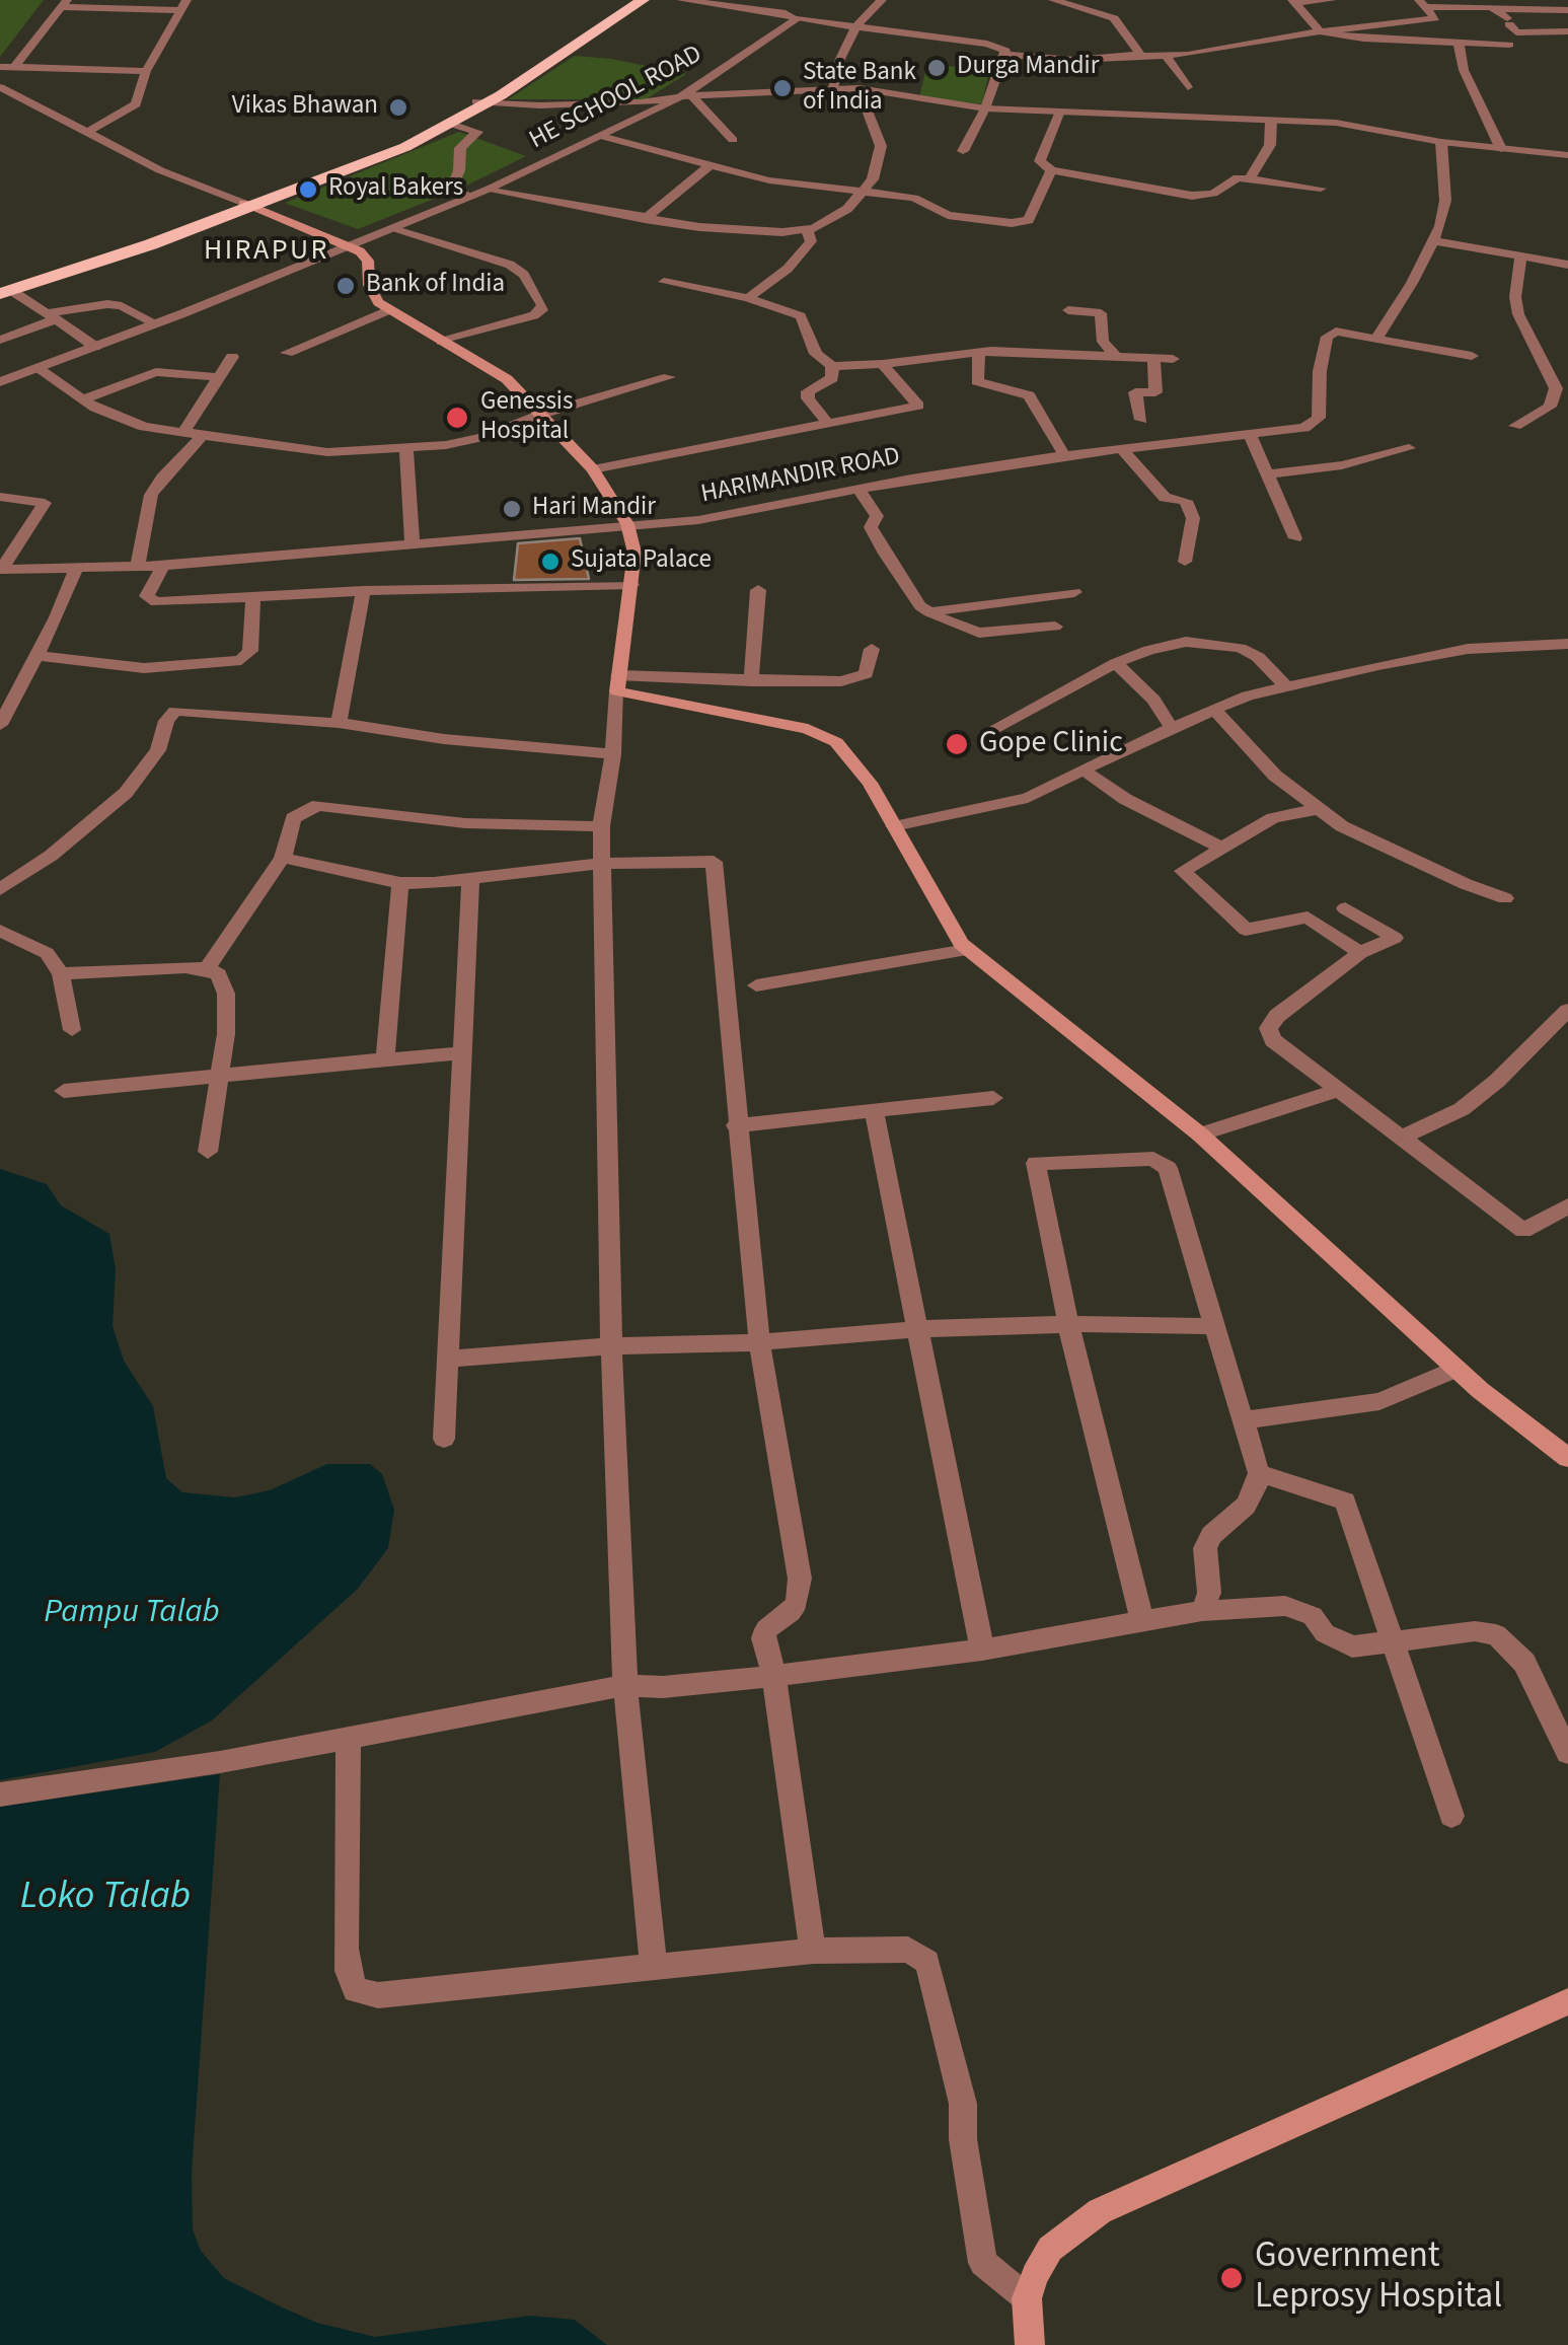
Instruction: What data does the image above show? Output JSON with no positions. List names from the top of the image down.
{
  "streets": {
    "street": ["HE SCHOOL ROAD", "HARIMANDIR ROAD"]
  },
  "districts": ["HIRAPUR"],
  "water": ["Pampu Talab", "Loko Talab"],
  "places": [
    "Durga Mandir",
    "State Bank of India",
    "Vikas Bhawan",
    "Royal Bakers",
    "Bank of India",
    "Genessis Hospital",
    "Hari Mandir",
    "Sujata Palace",
    "Gope Clinic",
    "Government Leprosy Hospital"
  ]
}
